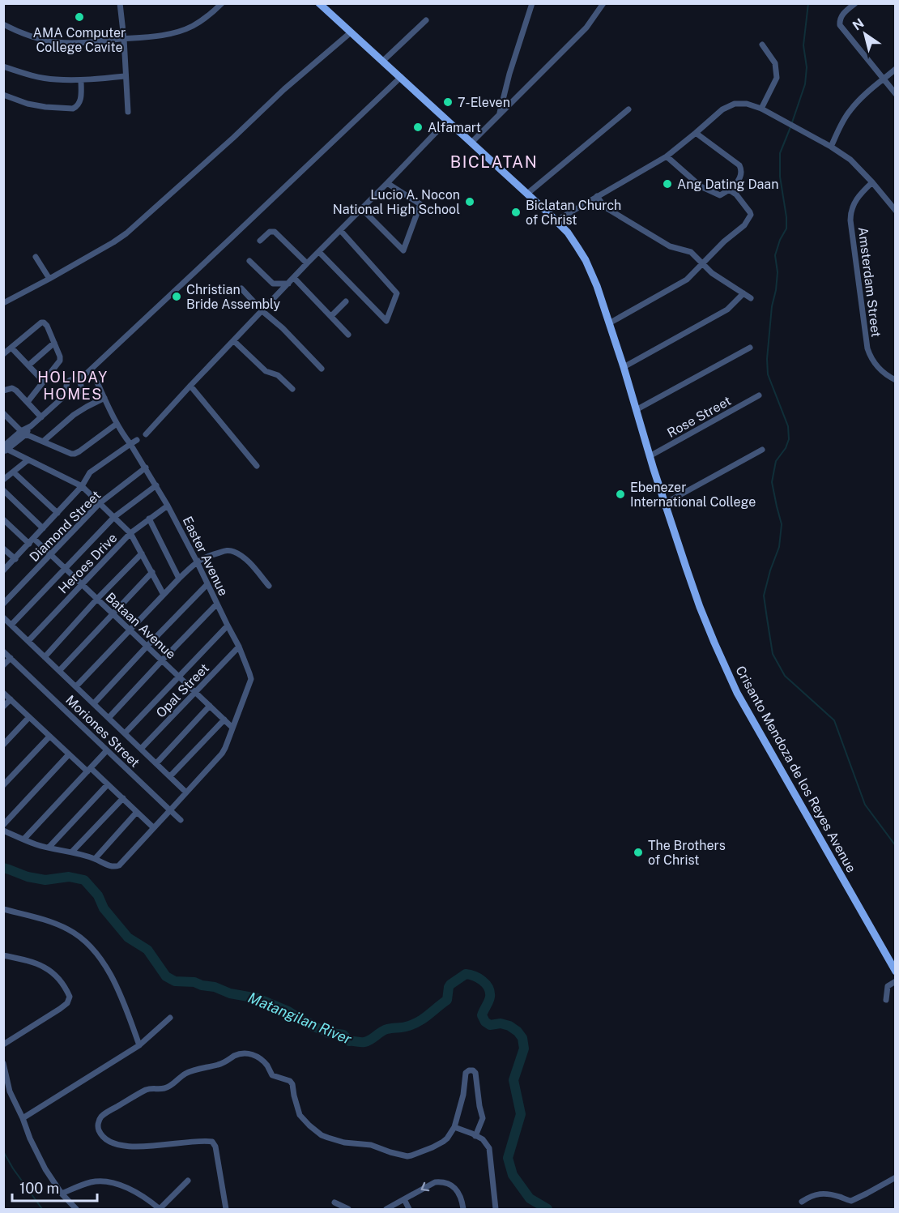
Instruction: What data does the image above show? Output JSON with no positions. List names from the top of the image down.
{
  "streets": {
    "main road": ["Crisanto Mendoza de los Reyes Avenue"],
    "street": [
      "Amsterdam Street",
      "Rose Street",
      "Diamond Street",
      "Easter Avenue",
      "Heroes Drive",
      "Bataan Avenue",
      "Opal Street",
      "Moriones Street"
    ]
  },
  "crossings": [
    ["Rose Street", "Crisanto Mendoza de los Reyes Avenue"],
    ["Diamond Street", "Easter Avenue"],
    ["Diamond Street", "Bataan Avenue"],
    ["Easter Avenue", "Heroes Drive"],
    ["Easter Avenue", "Bataan Avenue"],
    ["Easter Avenue", "Opal Street"],
    ["Easter Avenue", "Moriones Street"],
    ["Heroes Drive", "Bataan Avenue"],
    ["Bataan Avenue", "Opal Street"]
  ],
  "districts": ["BICLATAN", "HOLIDAY HOMES"],
  "water": ["Matangilan River"],
  "places": [
    "AMA Computer College Cavite",
    "7-Eleven",
    "Alfamart",
    "Ang Dating Daan",
    "Lucio A. Nocon National High School",
    "Biclatan Church of Christ",
    "Christian Bride Assembly",
    "Ebenezer International College",
    "The Brothers of Christ"
  ],
  "scale_bar": "100 m",
  "north": "top left"
}
